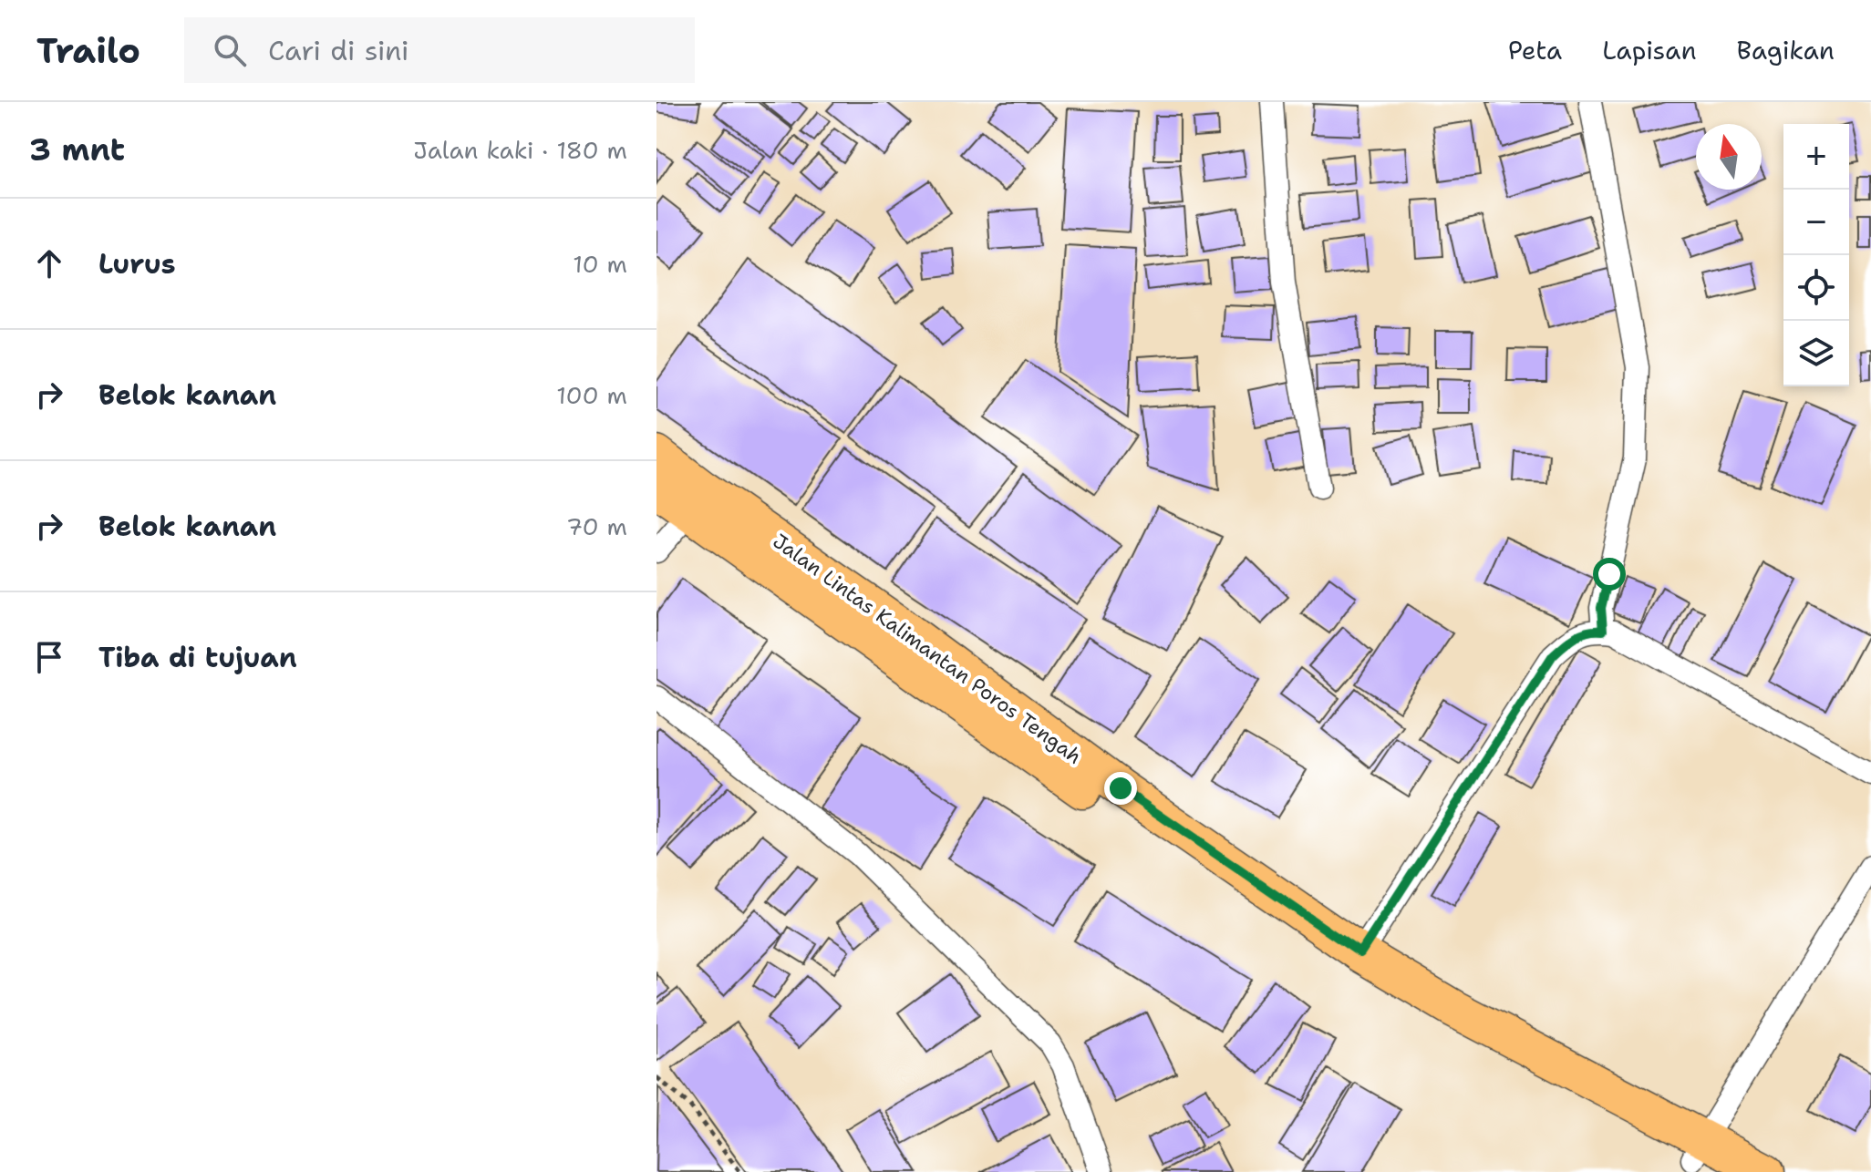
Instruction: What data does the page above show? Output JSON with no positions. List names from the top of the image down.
{
  "streets": {
    "main road": ["Jalan Lintas Kalimantan Poros Tengah"]
  },
  "north": "top",
  "page": {
    "header": "Trailo",
    "search": "Cari di sini",
    "nav": ["Peta", "Lapisan", "Bagikan"],
    "heading": ["3 mnt", "Jalan kaki · 180 m"],
    "map_buttons": ["+", "−"],
    "list": [
      ["Lurus", "10 m"],
      ["Belok kanan", "100 m"],
      ["Belok kanan", "70 m"],
      "Tiba di tujuan"
    ]
  }
}
